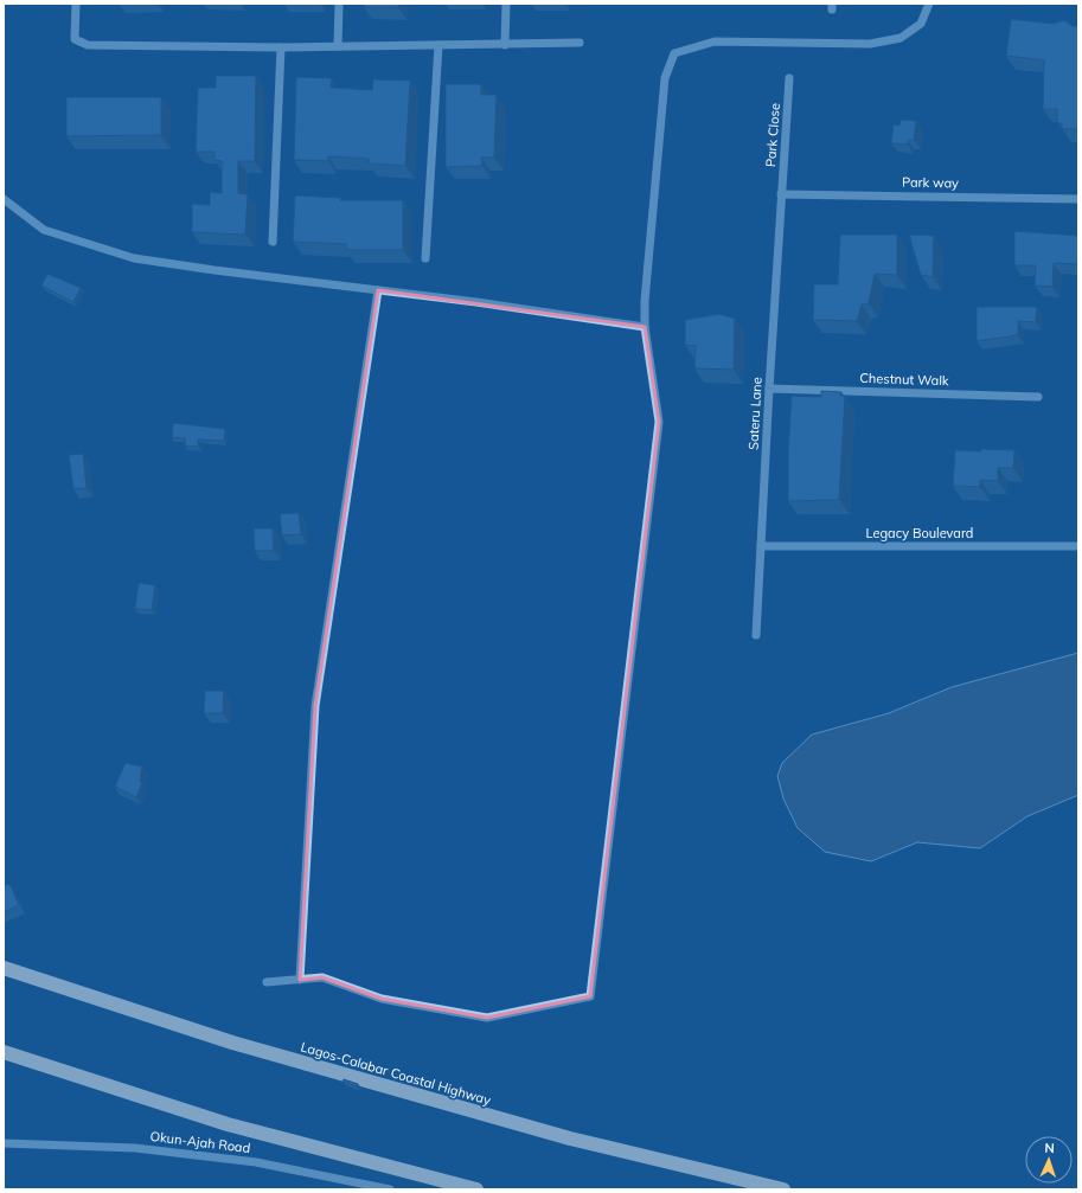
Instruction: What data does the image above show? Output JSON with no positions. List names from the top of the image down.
{
  "streets": {
    "highway": ["Lagos-Calabar Coastal Highway"],
    "street": [
      "Park Close",
      "Park way",
      "Chestnut Walk",
      "Sateru Lane",
      "Legacy Boulevard",
      "Okun-Ajah Road"
    ]
  },
  "crossings": [
    ["Park Close", "Park way"],
    ["Park Close", "Sateru Lane"],
    ["Park way", "Sateru Lane"],
    ["Chestnut Walk", "Sateru Lane"],
    ["Sateru Lane", "Legacy Boulevard"]
  ],
  "north": "top"
}
